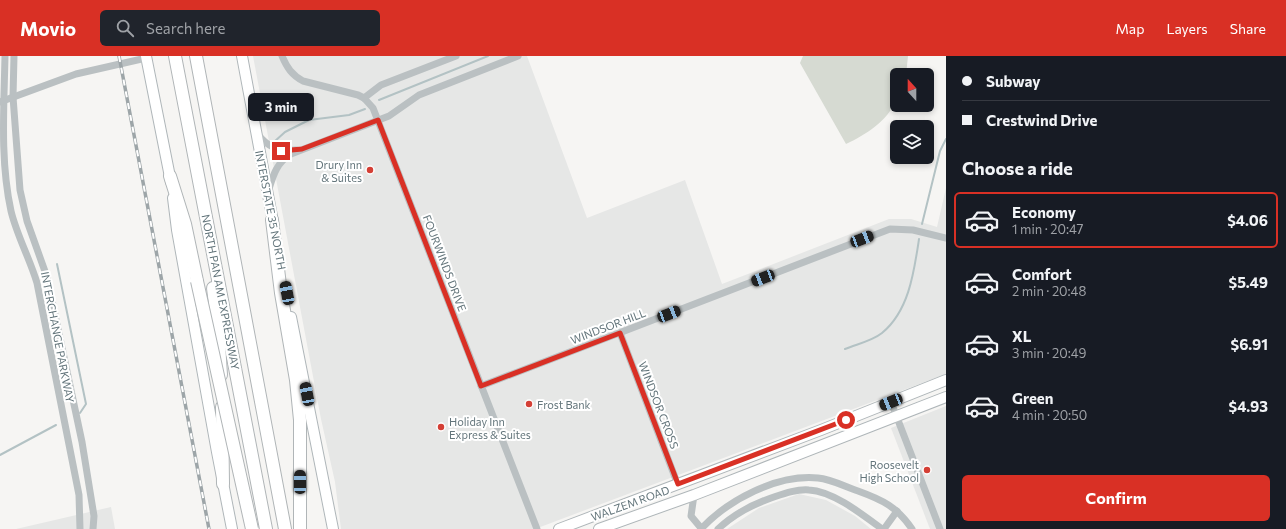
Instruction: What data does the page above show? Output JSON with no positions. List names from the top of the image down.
{
  "streets": {
    "highway": ["NORTH PAN AM EXPRESSWAY"],
    "main road": ["INTERSTATE 35 NORTH", "WALZEM ROAD"],
    "street": [
      "FOURWINDS DRIVE",
      "WINDSOR HILL",
      "INTERCHANGE PARKWAY",
      "WINDSOR CROSS"
    ]
  },
  "crossings": [
    ["FOURWINDS DRIVE", "WINDSOR HILL"],
    ["WINDSOR HILL", "WINDSOR CROSS"],
    ["WINDSOR CROSS", "WALZEM ROAD"]
  ],
  "places": [
    "Drury Inn & Suites",
    "Frost Bank",
    "Holiday Inn Express & Suites",
    "Roosevelt High School"
  ],
  "north": "top",
  "page": {
    "header": "Movio",
    "search": "Search here",
    "nav": ["Map", "Layers", "Share"],
    "banner": ["Subway", "Crestwind Drive"],
    "bubble": "3 min",
    "heading": "Choose a ride",
    "list": [
      {
        "name": "Economy",
        "note": "1 min · 20:47",
        "value": "$4.06"
      },
      {
        "name": "Comfort",
        "note": "2 min · 20:48",
        "value": "$5.49"
      },
      {
        "name": "XL",
        "note": "3 min · 20:49",
        "value": "$6.91"
      },
      {
        "name": "Green",
        "note": "4 min · 20:50",
        "value": "$4.93"
      }
    ],
    "buttons": "Confirm"
  }
}
